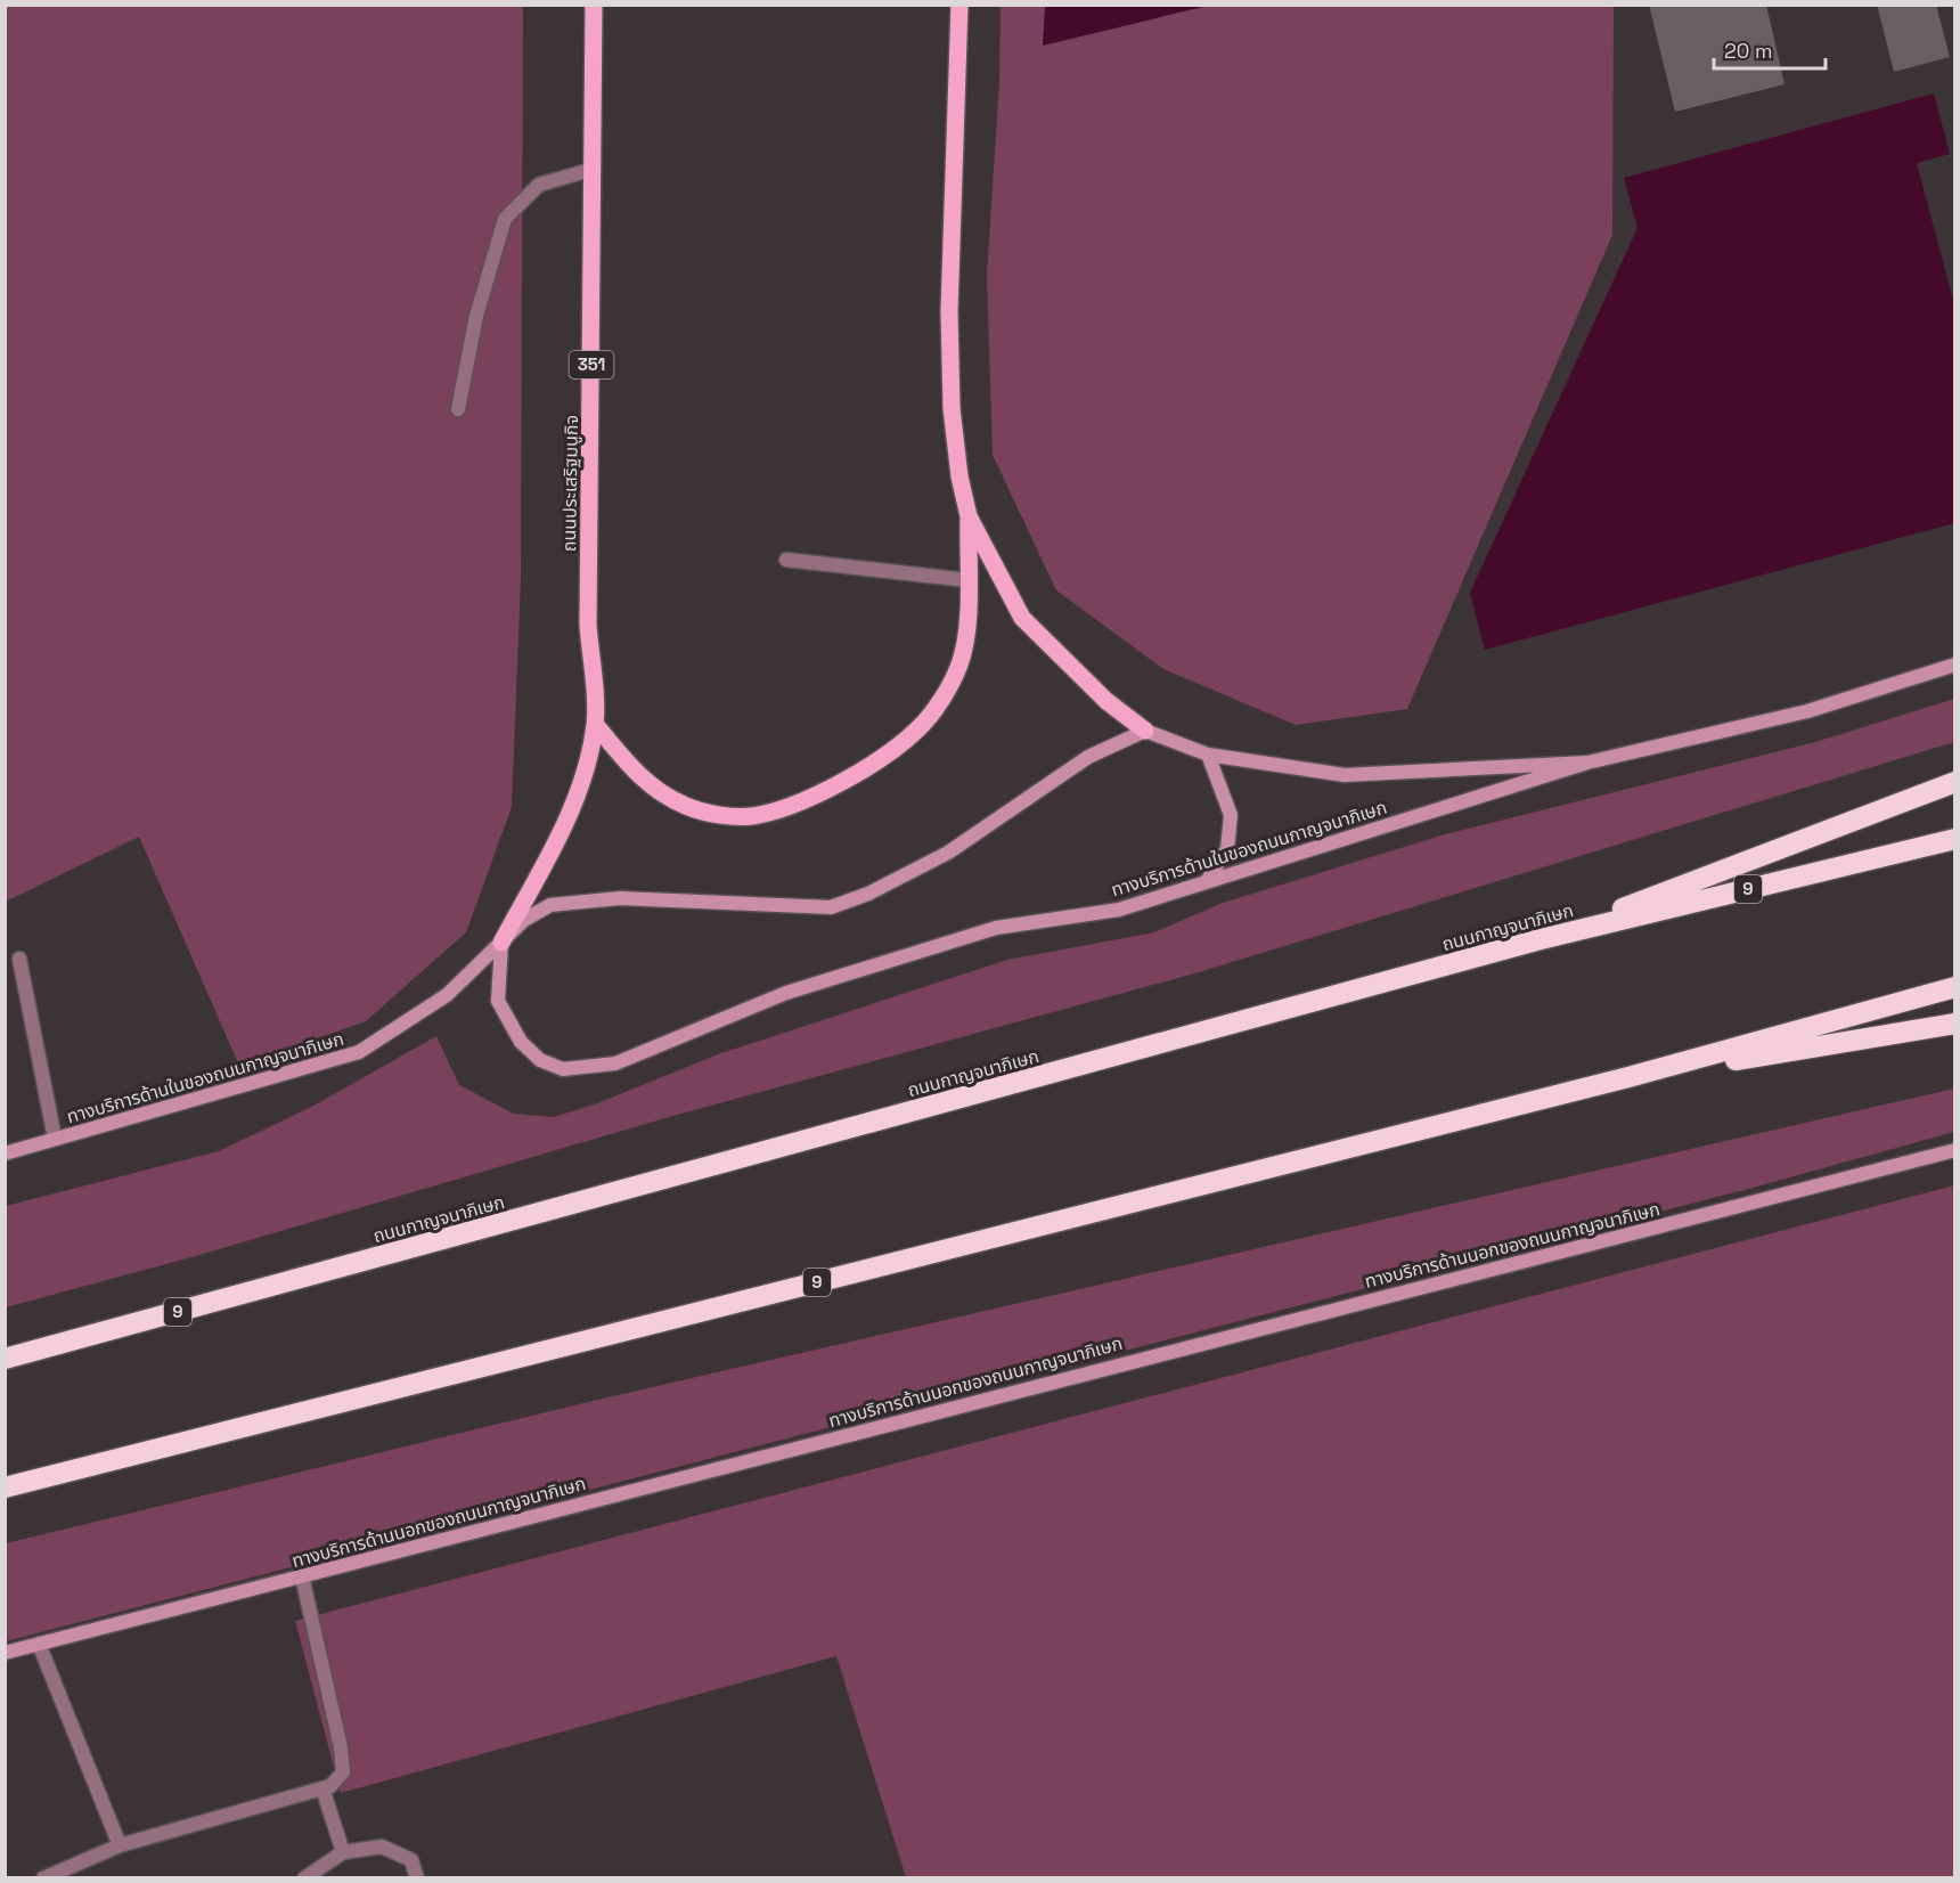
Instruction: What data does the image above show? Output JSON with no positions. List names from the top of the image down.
{
  "streets": {
    "highway": ["9", "ถนนกาญจนาภิเษก"],
    "main road": [
      "351",
      "ถนนประเสริฐมนูกิจ",
      "ทางบริการด้านในของถนนกาญจนาภิเษก",
      "ทางบริการด้านนอกของถนนกาญจนาภิเษก"
    ]
  },
  "crossings": [
    ["ถนนประเสริฐมนูกิจ", "ทางบริการด้านในของถนนกาญจนาภิเษก"]
  ],
  "scale_bar": "20 m"
}
